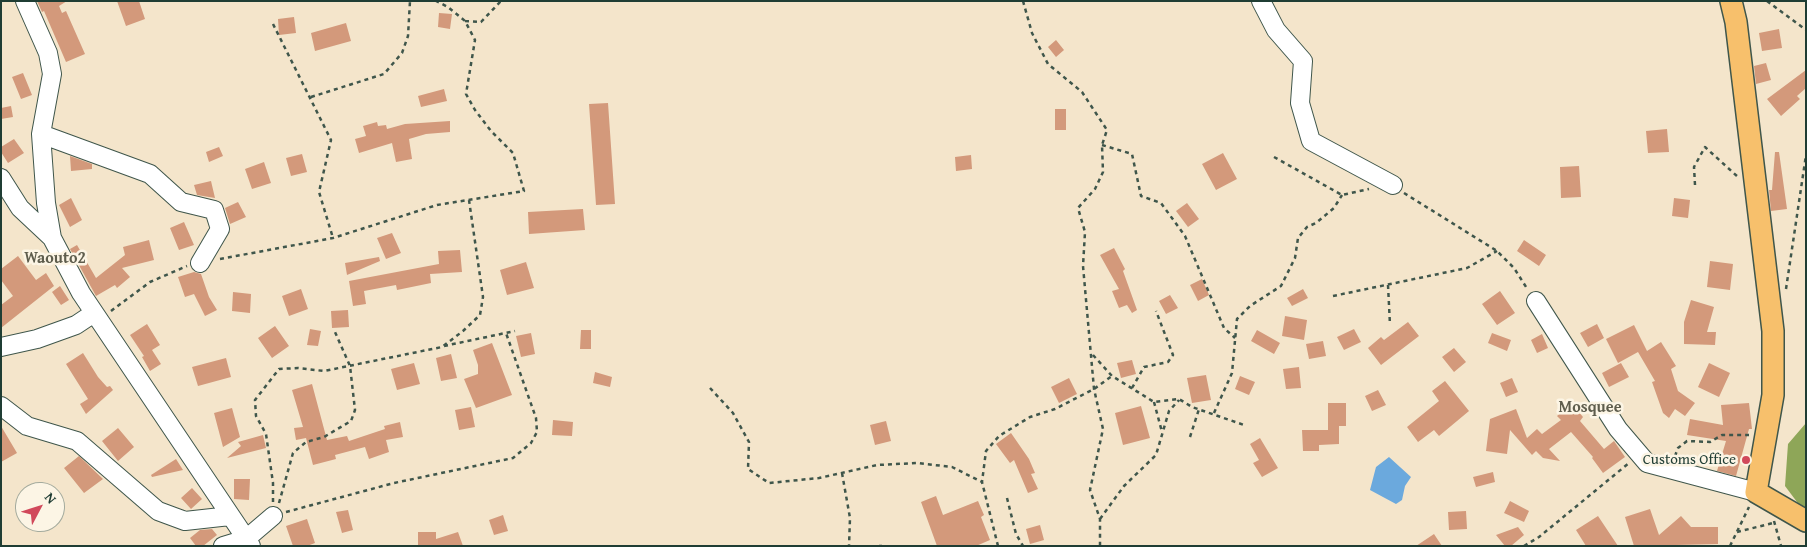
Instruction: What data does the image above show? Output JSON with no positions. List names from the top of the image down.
{
  "districts": ["Waouto2", "Mosquee"],
  "places": ["Customs Office"],
  "north": "top right"
}
